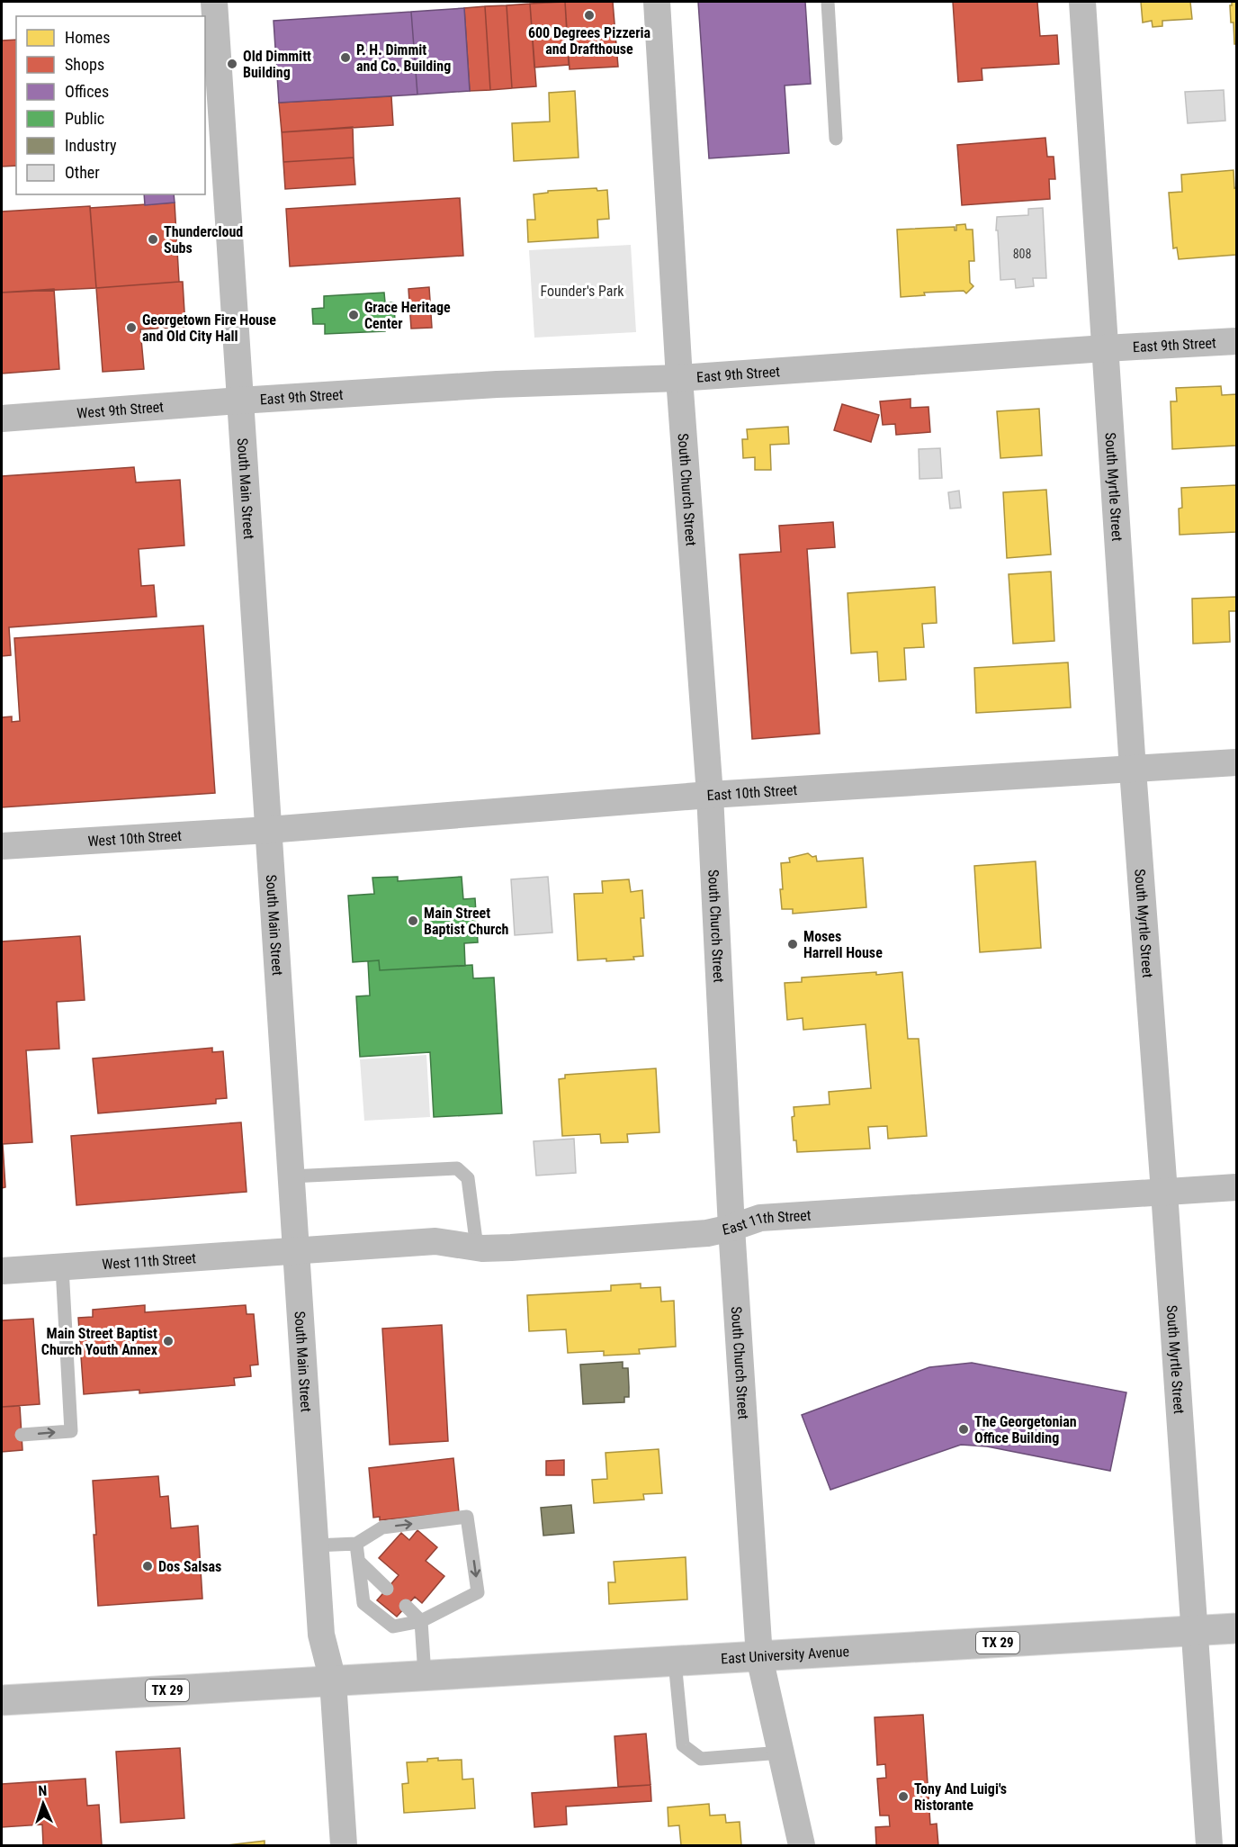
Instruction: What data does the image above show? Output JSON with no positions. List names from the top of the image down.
{
  "streets": {
    "main road": ["TX 29", "East University Avenue"],
    "street": [
      "East 9th Street",
      "West 9th Street",
      "South Myrtle Street",
      "South Main Street",
      "South Church Street",
      "East 10th Street",
      "West 10th Street",
      "East 11th Street",
      "West 11th Street"
    ]
  },
  "crossings": [
    ["East 9th Street", "West 9th Street"],
    ["East 9th Street", "South Myrtle Street"],
    ["East 9th Street", "South Main Street"],
    ["East 9th Street", "South Church Street"],
    ["West 9th Street", "South Main Street"],
    ["South Myrtle Street", "East 10th Street"],
    ["South Myrtle Street", "East 11th Street"],
    ["South Myrtle Street", "East University Avenue"],
    ["South Main Street", "East 10th Street"],
    ["South Main Street", "West 10th Street"],
    ["South Main Street", "East 11th Street"],
    ["South Main Street", "West 11th Street"],
    ["South Main Street", "TX 29"],
    ["South Main Street", "East University Avenue"],
    ["South Church Street", "East 10th Street"],
    ["South Church Street", "East 11th Street"],
    ["South Church Street", "East University Avenue"],
    ["East 10th Street", "West 10th Street"],
    ["East 11th Street", "West 11th Street"],
    ["TX 29", "East University Avenue"]
  ],
  "parks": ["Founder's Park"],
  "places": [
    "600 Degrees Pizzeria and Drafthouse",
    "P. H. Dimmit and Co. Building",
    "Old Dimmitt Building",
    "Thundercloud Subs",
    "Grace Heritage Center",
    "Georgetown Fire House and Old City Hall",
    "Main Street Baptist Church",
    "Moses Harrell House",
    "Main Street Baptist Church Youth Annex",
    "The Georgetonian Office Building",
    "Dos Salsas",
    "Tony And Luigi's Ristorante"
  ],
  "house_numbers": ["808"],
  "legend": [
    "Homes",
    "Shops",
    "Offices",
    "Public",
    "Industry",
    "Other"
  ],
  "north": "top"
}
